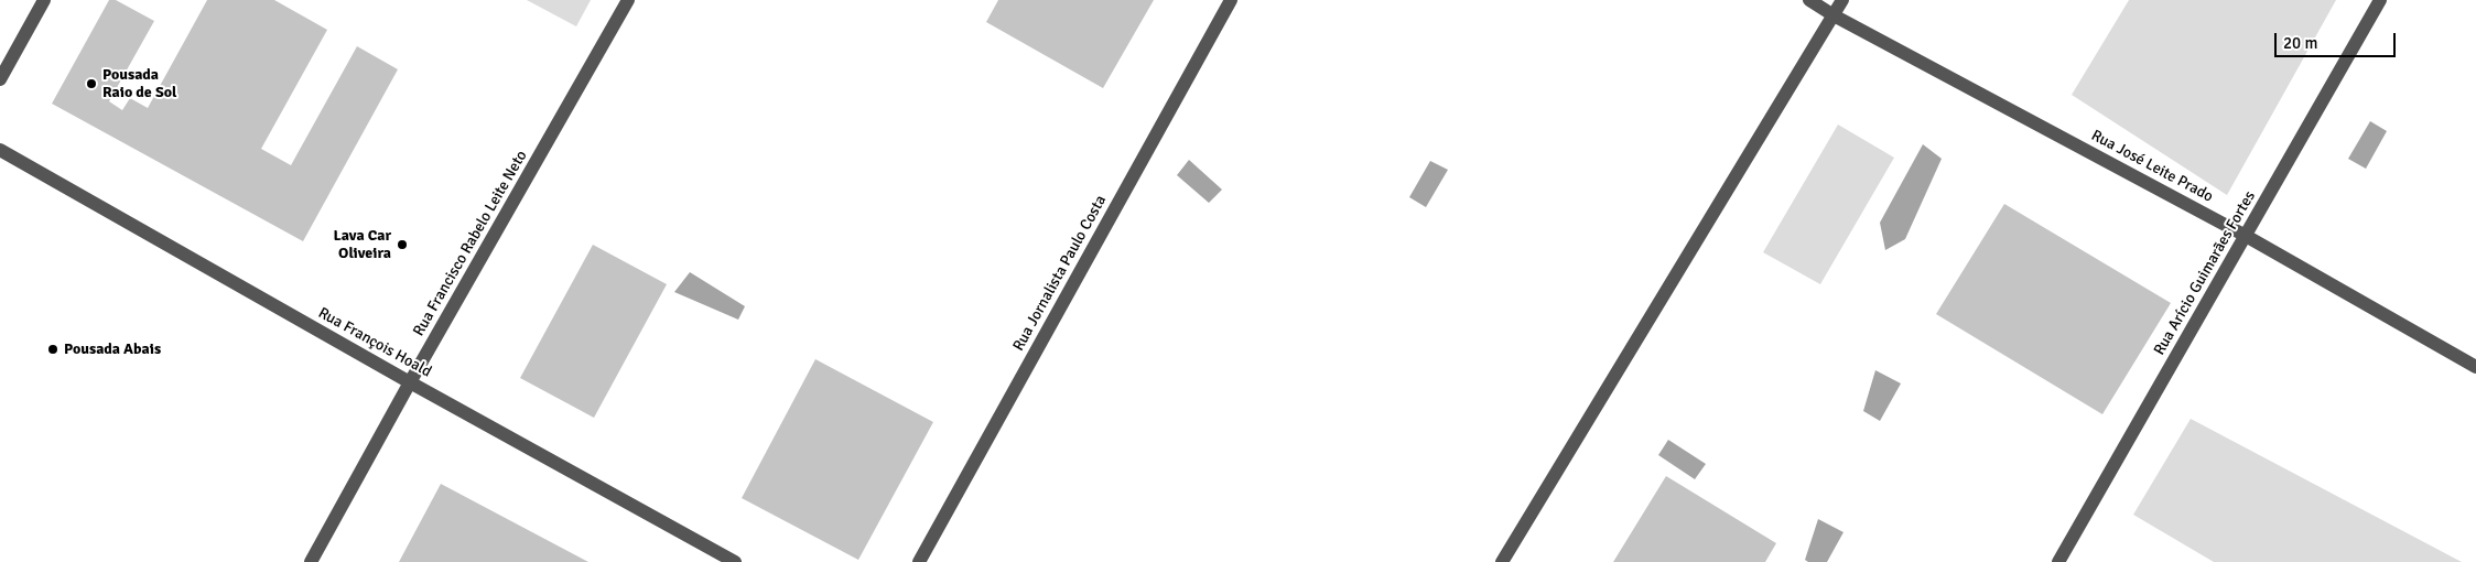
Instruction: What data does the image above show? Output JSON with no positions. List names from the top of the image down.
{
  "streets": {
    "street": [
      "Rua José Leite Prado",
      "Rua Francisco Rabelo Leite Neto",
      "Rua Jornalista Paulo Costa",
      "Rua Arício Guimarães Fortes",
      "Rua François Hoald"
    ]
  },
  "crossings": [
    ["Rua José Leite Prado", "Rua Arício Guimarães Fortes"],
    ["Rua Francisco Rabelo Leite Neto", "Rua François Hoald"]
  ],
  "places": ["Pousada Raio de Sol", "Lava Car Oliveira", "Pousada Abais"],
  "scale_bar": "20 m"
}
